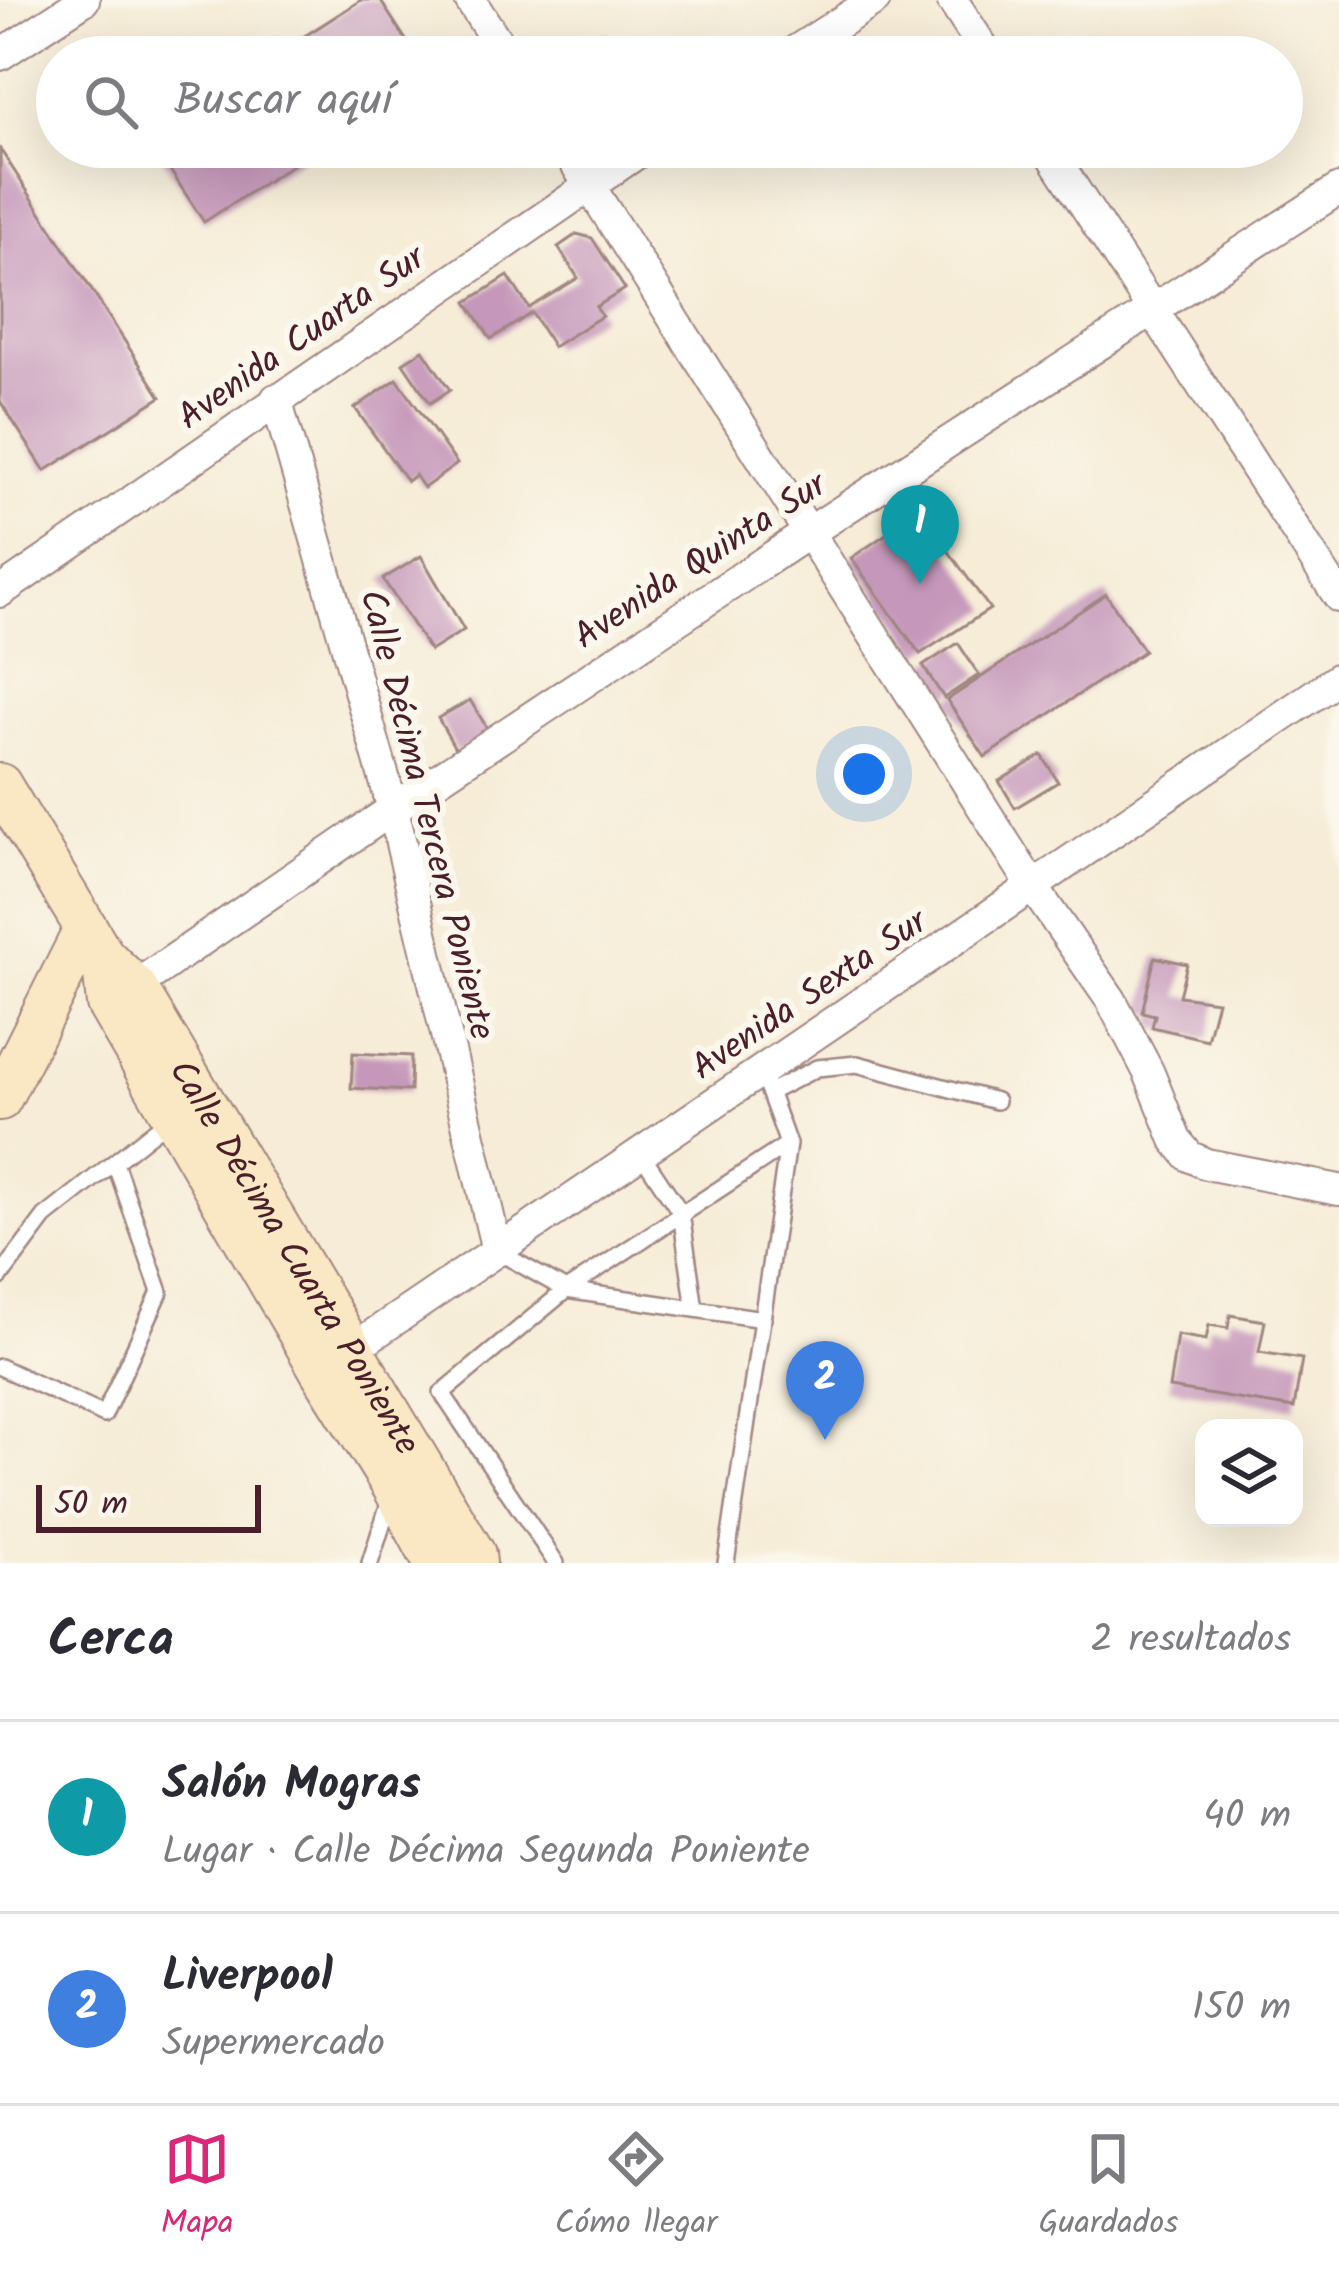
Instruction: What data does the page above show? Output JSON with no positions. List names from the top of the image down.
{
  "streets": {
    "street": [
      "Avenida Cuarta Sur",
      "Avenida Quinta Sur",
      "Calle Décima Tercera Poniente",
      "Avenida Sexta Sur",
      "Calle Décima Cuarta Poniente"
    ]
  },
  "crossings": [
    ["Avenida Cuarta Sur", "Calle Décima Tercera Poniente"],
    ["Avenida Quinta Sur", "Calle Décima Tercera Poniente"],
    ["Avenida Quinta Sur", "Calle Décima Cuarta Poniente"],
    ["Calle Décima Tercera Poniente", "Avenida Sexta Sur"],
    ["Avenida Sexta Sur", "Calle Décima Cuarta Poniente"]
  ],
  "scale_bar": "50 m",
  "page": {
    "search": "Buscar aquí",
    "pins": ["1", "2"],
    "scale": "50 m",
    "heading": ["Cerca", "2 resultados"],
    "list": [
      {
        "mark": "1",
        "name": "Salón Mogras",
        "note": "Lugar · Calle Décima Segunda Poniente",
        "value": "40 m"
      },
      {
        "mark": "2",
        "name": "Liverpool",
        "note": "Supermercado",
        "value": "150 m"
      }
    ],
    "nav": ["Mapa", "Cómo llegar", "Guardados"]
  }
}
